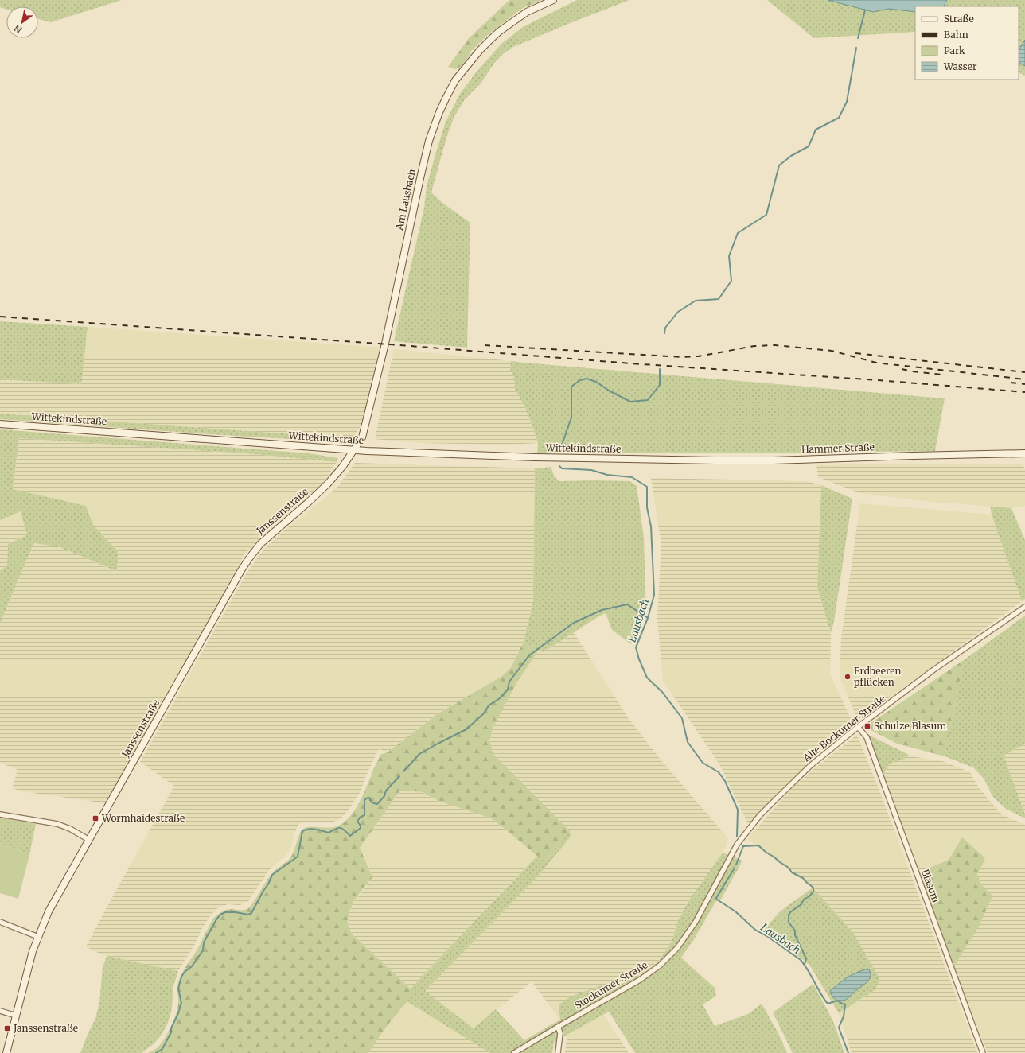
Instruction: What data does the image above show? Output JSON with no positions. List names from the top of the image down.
{
  "streets": {
    "main road": [
      "Am Lausbach",
      "Wittekindstraße",
      "Hammer Straße",
      "Janssenstraße"
    ],
    "street": ["Alte Bockumer Straße", "Blasum", "Stockumer Straße"]
  },
  "crossings": [
    ["Am Lausbach", "Wittekindstraße"],
    ["Am Lausbach", "Janssenstraße"],
    ["Wittekindstraße", "Hammer Straße"],
    ["Wittekindstraße", "Janssenstraße"],
    ["Alte Bockumer Straße", "Blasum"],
    ["Alte Bockumer Straße", "Stockumer Straße"]
  ],
  "water": ["Lausbach"],
  "places": {
    "other": ["Erdbeeren pflücken"],
    "transit": ["Schulze Blasum", "Wormhaidestraße", "Janssenstraße"]
  },
  "legend": [
    "Straße",
    "Bahn",
    "Park",
    "Wasser"
  ],
  "north": "bottom left"
}
